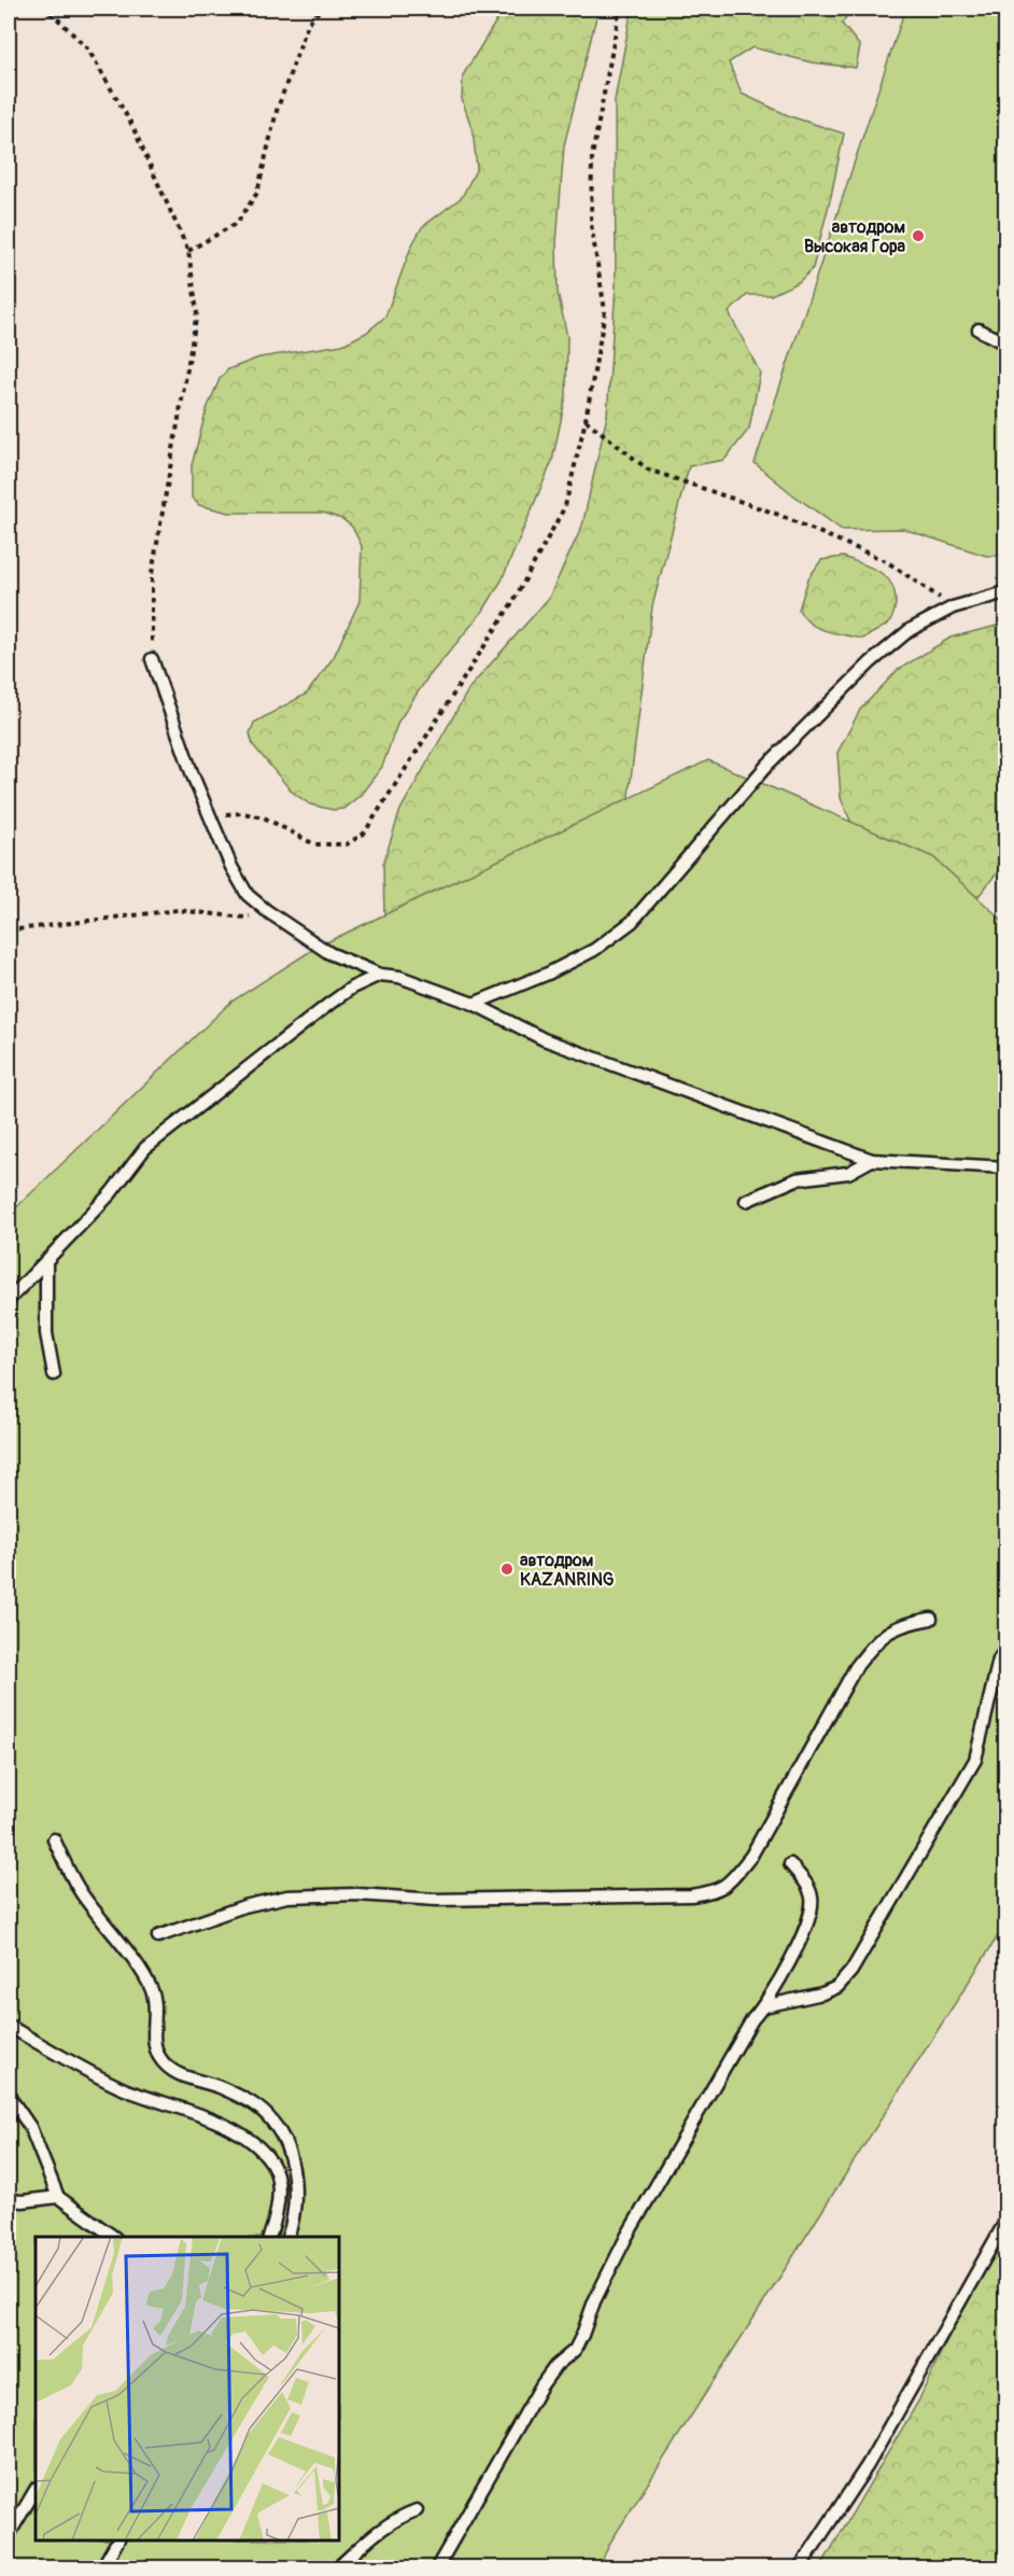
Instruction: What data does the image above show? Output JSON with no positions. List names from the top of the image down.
{
  "places": ["автодром Высокая Гора", "автодром KAZANRING"]
}
